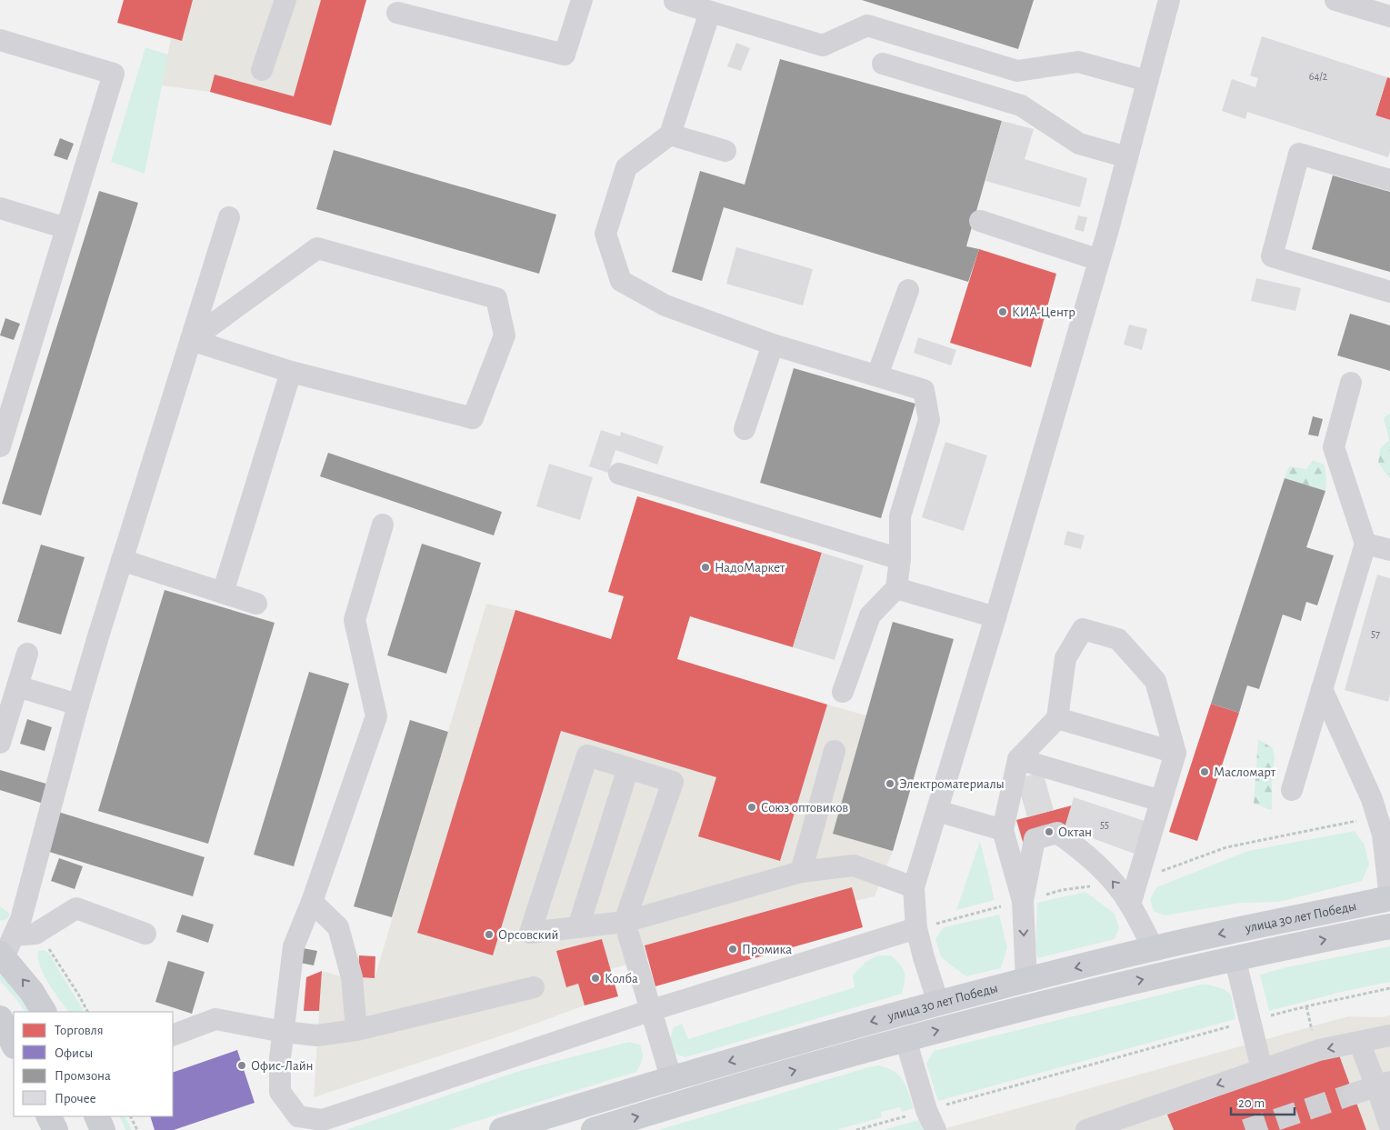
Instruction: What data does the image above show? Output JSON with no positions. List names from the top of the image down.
{
  "streets": {
    "main road": ["улица 30 лет Победы"]
  },
  "places": [
    "КИА-Центр",
    "НадоМаркет",
    "Масломарт",
    "Электроматериалы",
    "Союз оптовиков",
    "Октан",
    "Орсовский",
    "Промика",
    "Колба",
    "Офис-Лайн"
  ],
  "house_numbers": ["64/2", "57", "55"],
  "legend": [
    "Торговля",
    "Офисы",
    "Промзона",
    "Прочее"
  ],
  "scale_bar": "20 m"
}
